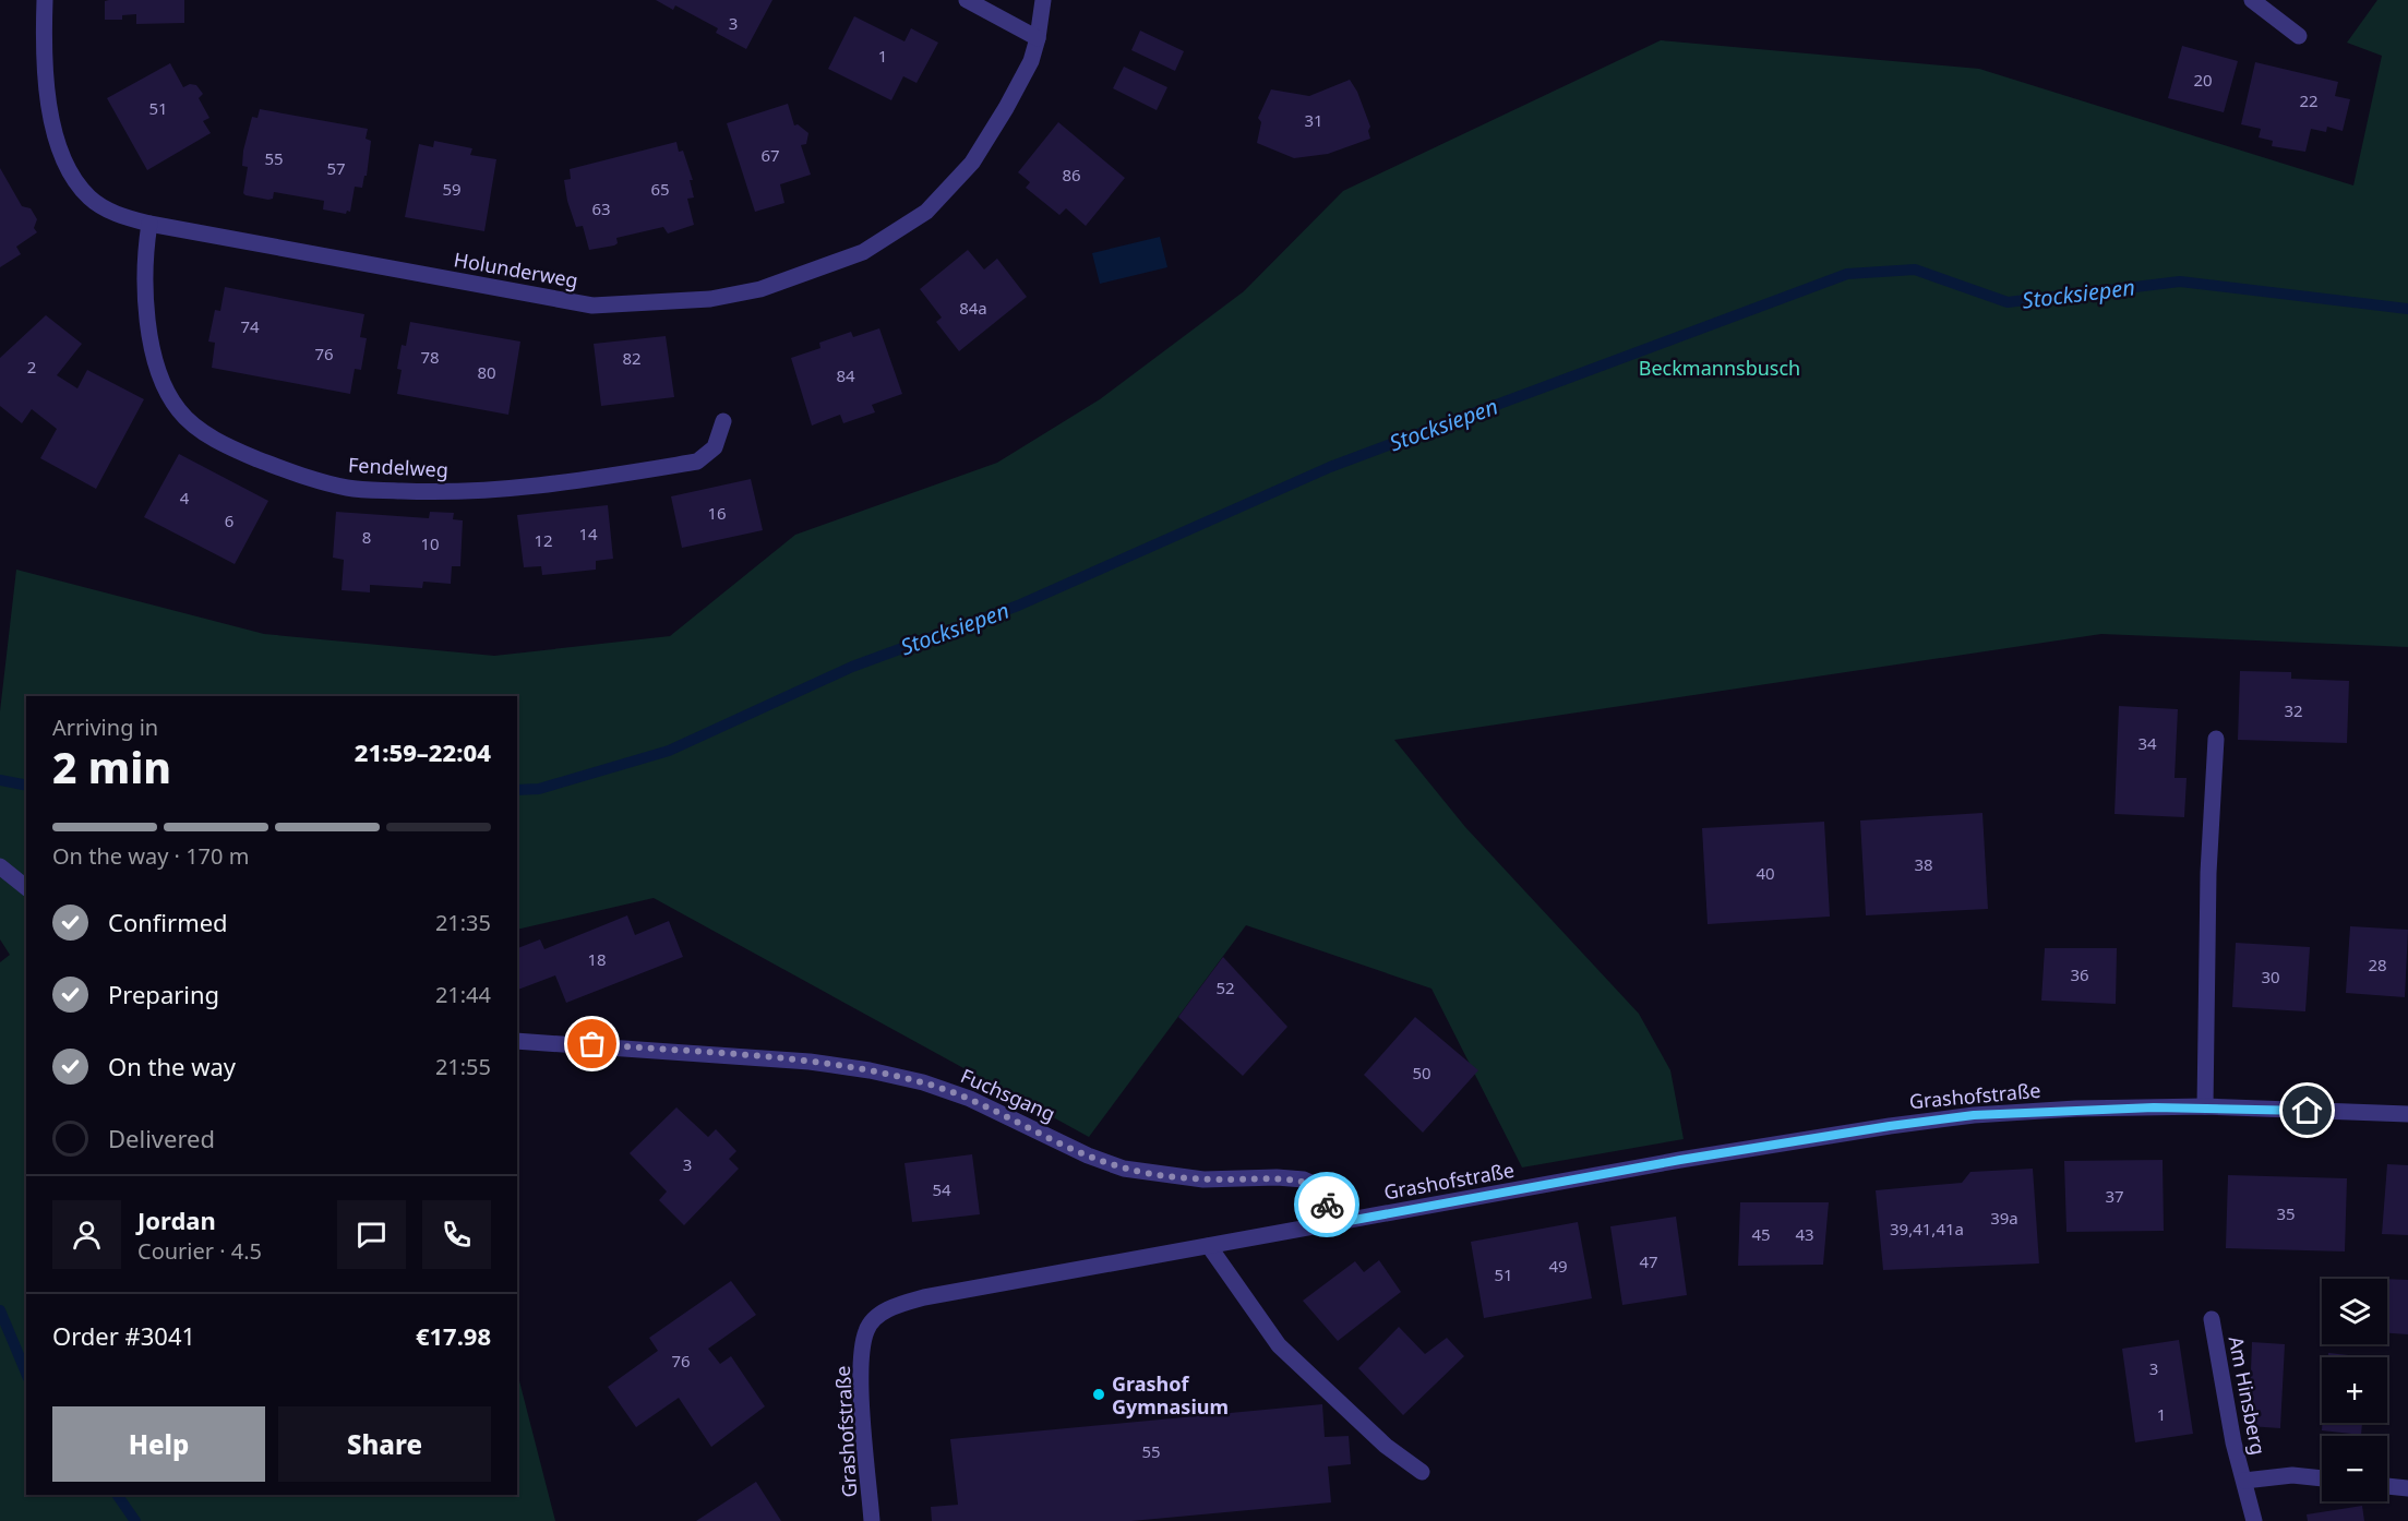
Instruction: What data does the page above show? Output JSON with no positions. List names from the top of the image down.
{
  "streets": {
    "street": [
      "Holunderweg",
      "Fendelweg",
      "Fuchsgang",
      "Grashofstraße",
      "Am Hinsberg"
    ]
  },
  "crossings": [
    ["Holunderweg", "Fendelweg"],
    ["Fuchsgang", "Grashofstraße"]
  ],
  "water": ["Stocksiepen"],
  "parks": ["Beckmannsbusch"],
  "places": ["Grashof Gymnasium"],
  "house_numbers": [
    "3",
    "1",
    "20",
    "22",
    "51",
    "31",
    "67",
    "55",
    "57",
    "86",
    "59",
    "65",
    "63",
    "84a",
    "74",
    "76",
    "78",
    "82",
    "2",
    "80",
    "84",
    "4",
    "16",
    "6",
    "14",
    "8",
    "12",
    "10",
    "32",
    "34",
    "38",
    "40",
    "18",
    "28",
    "36",
    "30",
    "52",
    "50",
    "3",
    "54",
    "37",
    "35",
    "39a",
    "39,41,41a",
    "45",
    "43",
    "47",
    "49",
    "51",
    "76",
    "3",
    "1",
    "55"
  ],
  "page": {
    "heading": ["2 min", "Arriving in", "21:59–22:04"],
    "panel": [
      "Jordan",
      "Courier · 4.5",
      "Order #3041",
      "€17.98"
    ],
    "bar": "On the way · 170 m",
    "list": [
      ["Confirmed", "21:35"],
      ["Preparing", "21:44"],
      ["On the way", "21:55"],
      "Delivered"
    ],
    "map_buttons": ["+", "−"],
    "buttons": ["Help", "Share"]
  }
}
